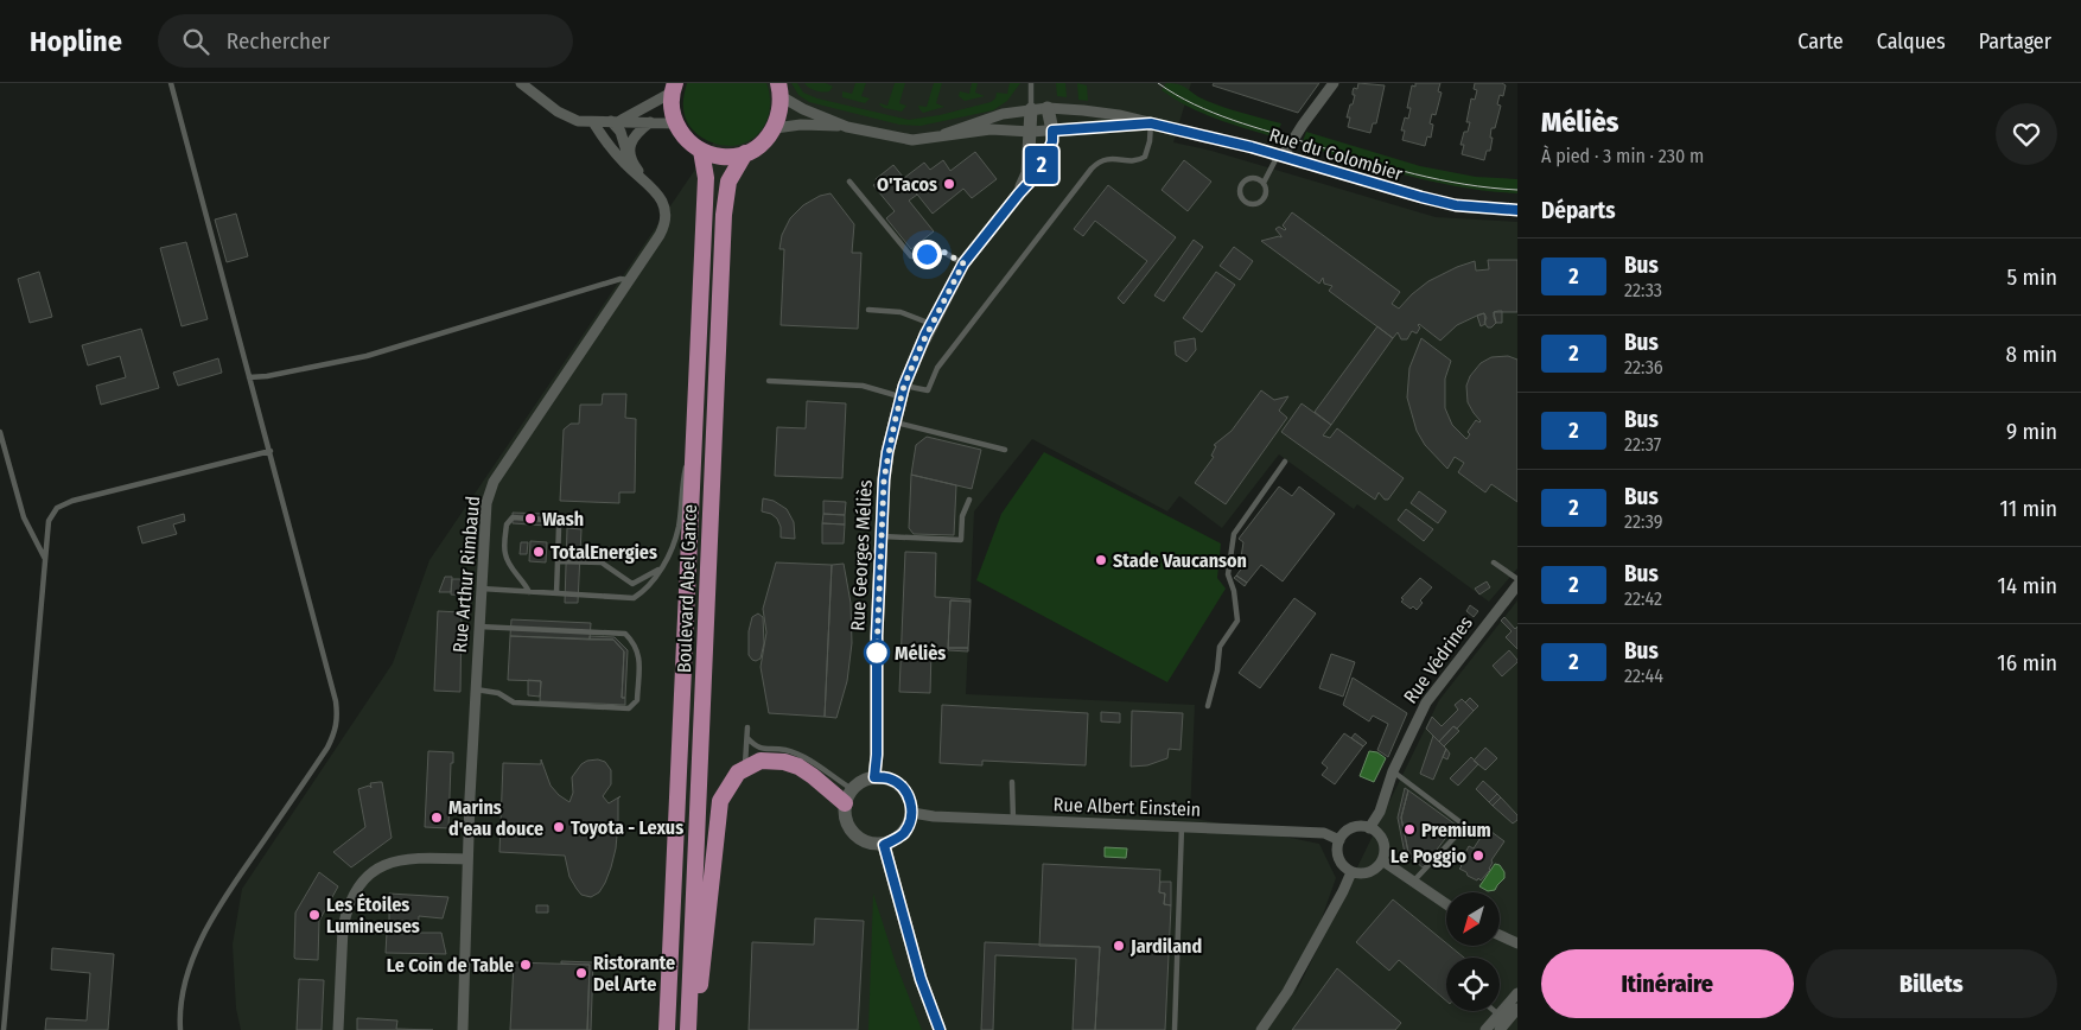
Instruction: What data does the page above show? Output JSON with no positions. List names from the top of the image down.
{
  "streets": {
    "main road": ["Boulevard Abel Gance"],
    "street": [
      "Rue du Colombier",
      "Rue Georges Méliès",
      "Rue Arthur Rimbaud",
      "Rue Védrines",
      "Rue Albert Einstein"
    ]
  },
  "crossings": [
    ["Rue du Colombier", "Rue Georges Méliès"],
    ["Rue Georges Méliès", "Rue Albert Einstein"],
    ["Rue Védrines", "Rue Albert Einstein"]
  ],
  "places": [
    "O'Tacos",
    "Wash",
    "TotalEnergies",
    "Stade Vaucanson",
    "Méliès",
    "Marins d'eau douce",
    "Toyota - Lexus",
    "Premium",
    "Le Poggio",
    "Les Étoiles Lumineuses",
    "Jardiland",
    "Le Coin de Table",
    "Ristorante Del Arte"
  ],
  "lines": ["bus line 2"],
  "north": "bottom left",
  "page": {
    "header": "Hopline",
    "search": "Rechercher",
    "nav": ["Carte", "Calques", "Partager"],
    "on_map": "2",
    "heading": [
      ["Méliès", "À pied · 3 min · 230 m"],
      "Départs"
    ],
    "list": [
      {
        "mark": "2",
        "name": "Bus",
        "note": "22:33",
        "value": "5 min"
      },
      {
        "mark": "2",
        "name": "Bus",
        "note": "22:36",
        "value": "8 min"
      },
      {
        "mark": "2",
        "name": "Bus",
        "note": "22:37",
        "value": "9 min"
      },
      {
        "mark": "2",
        "name": "Bus",
        "note": "22:39",
        "value": "11 min"
      },
      {
        "mark": "2",
        "name": "Bus",
        "note": "22:42",
        "value": "14 min"
      },
      {
        "mark": "2",
        "name": "Bus",
        "note": "22:44",
        "value": "16 min"
      }
    ],
    "buttons": ["Itinéraire", "Billets"]
  }
}
